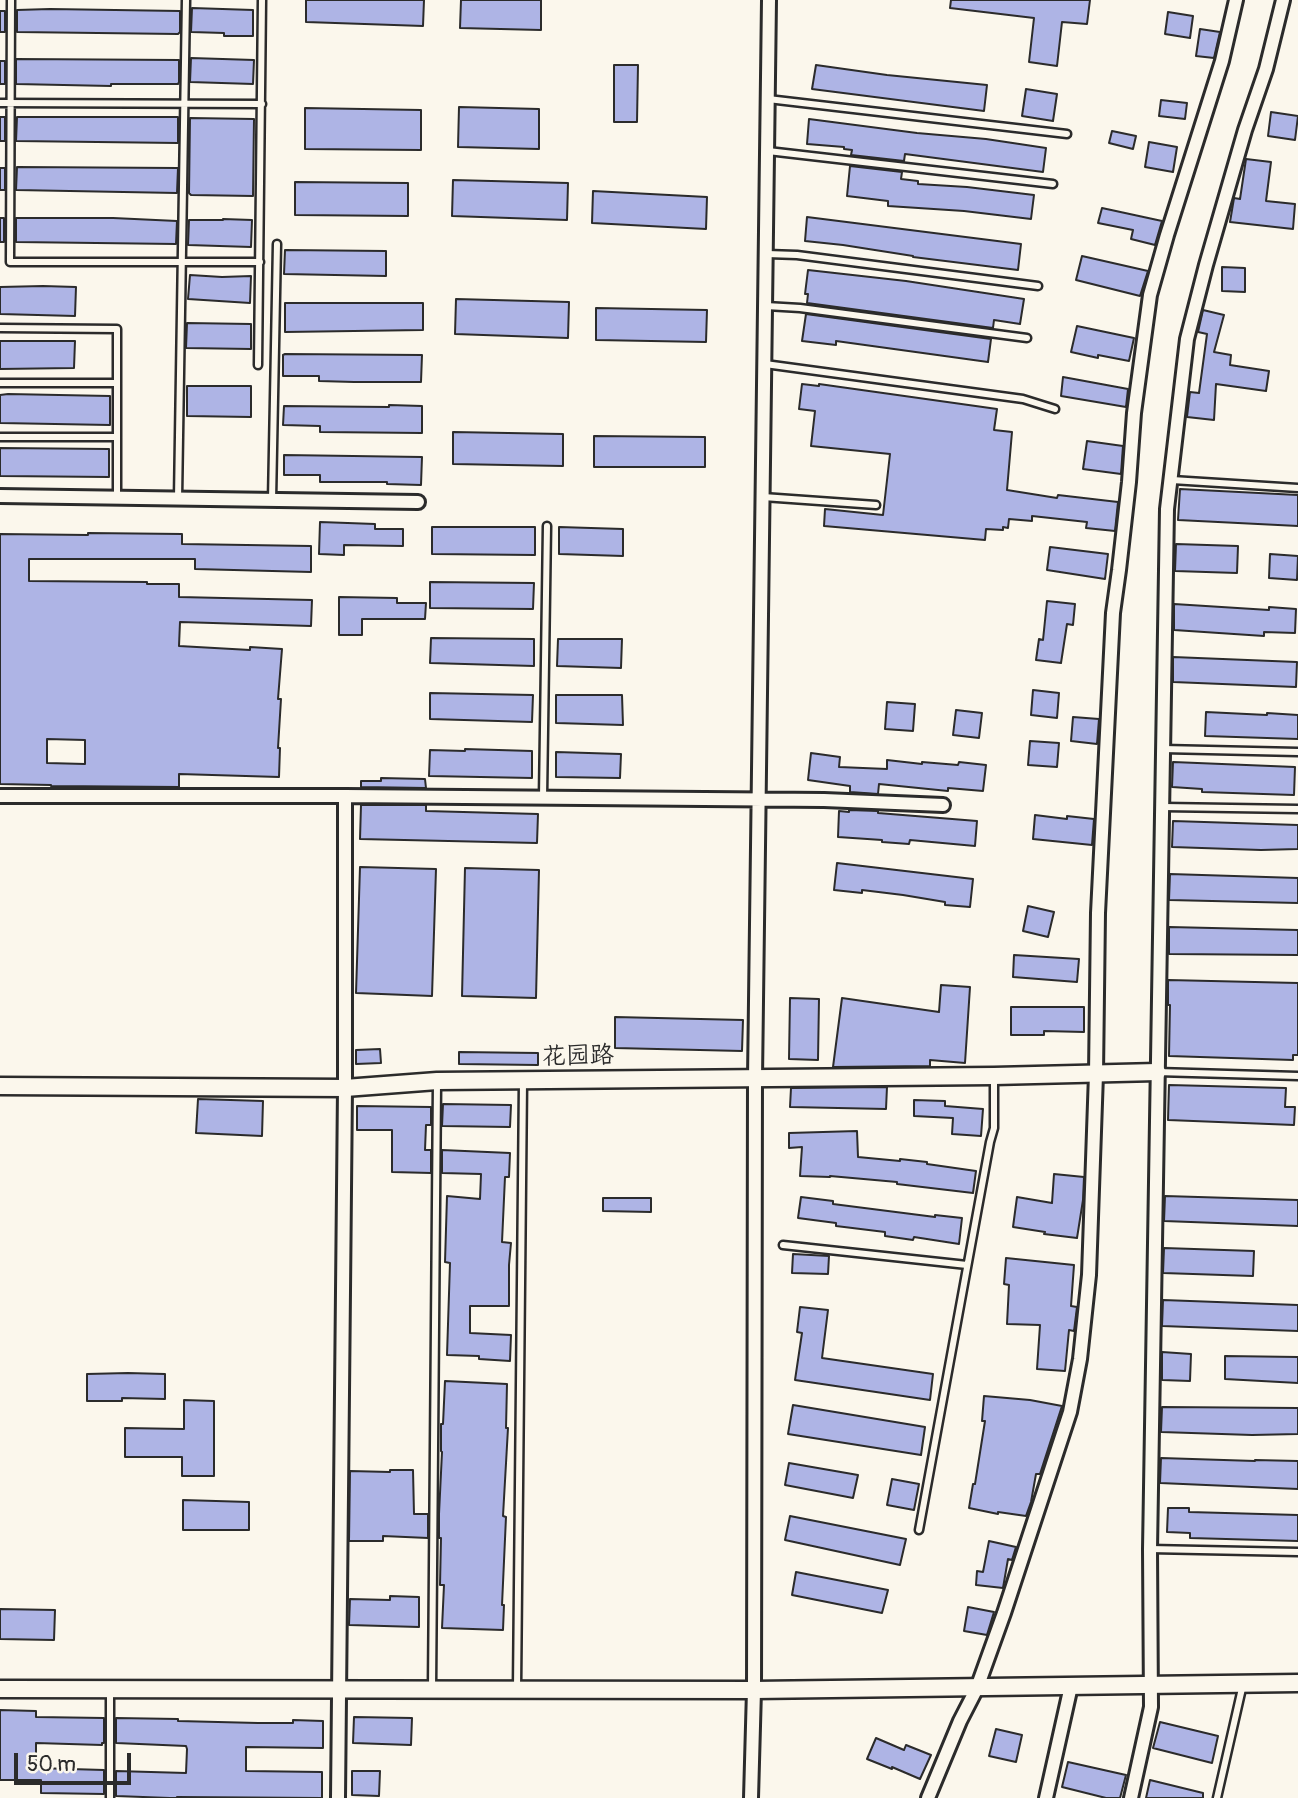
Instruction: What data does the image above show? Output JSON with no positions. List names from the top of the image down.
{
  "streets": {
    "street": ["花园路"]
  },
  "scale_bar": "50 m"
}
